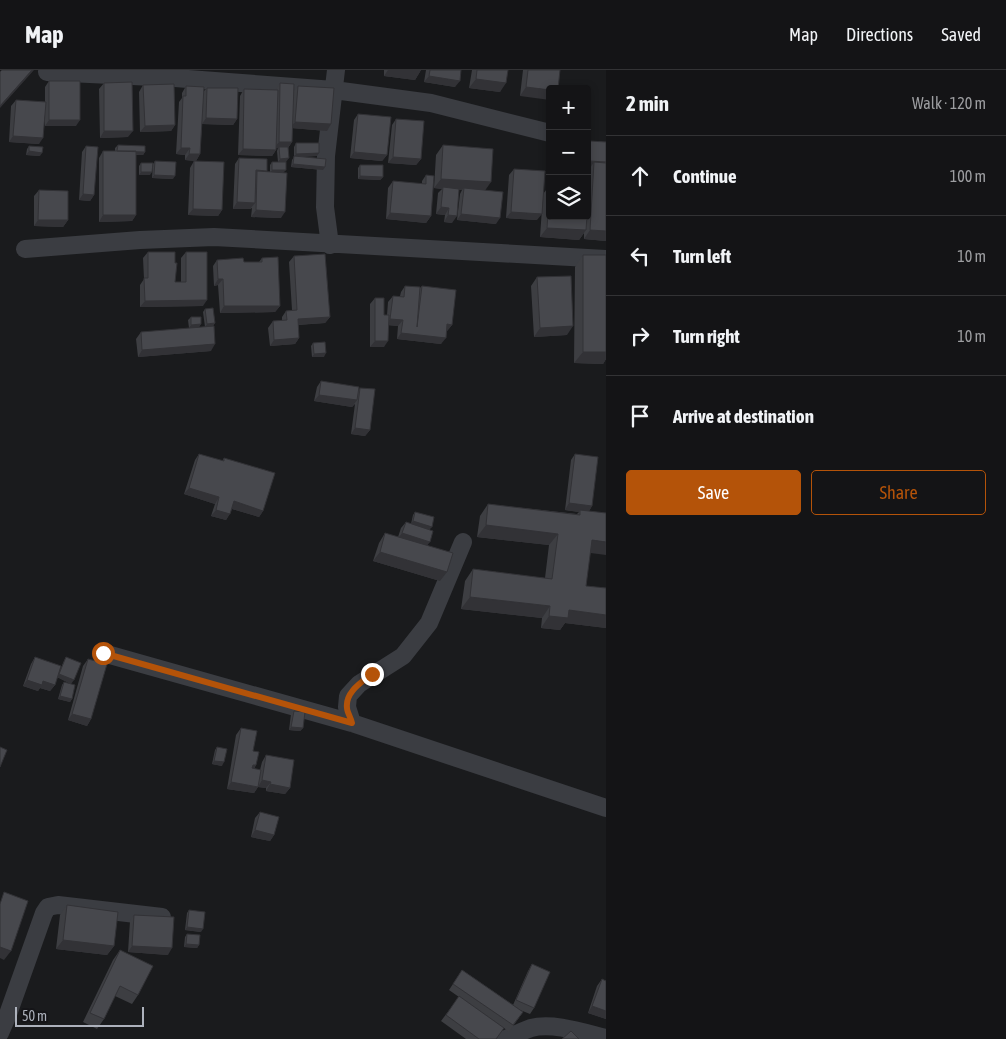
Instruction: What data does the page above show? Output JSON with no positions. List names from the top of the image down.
{
  "scale_bar": "50 m",
  "page": {
    "header": "Map",
    "nav": ["Map", "Directions", "Saved"],
    "heading": ["2 min", "Walk · 120 m"],
    "map_buttons": ["+", "−"],
    "list": [
      ["Continue", "100 m"],
      ["Turn left", "10 m"],
      ["Turn right", "10 m"],
      "Arrive at destination"
    ],
    "buttons": ["Save", "Share"],
    "scale": "50 m"
  }
}
